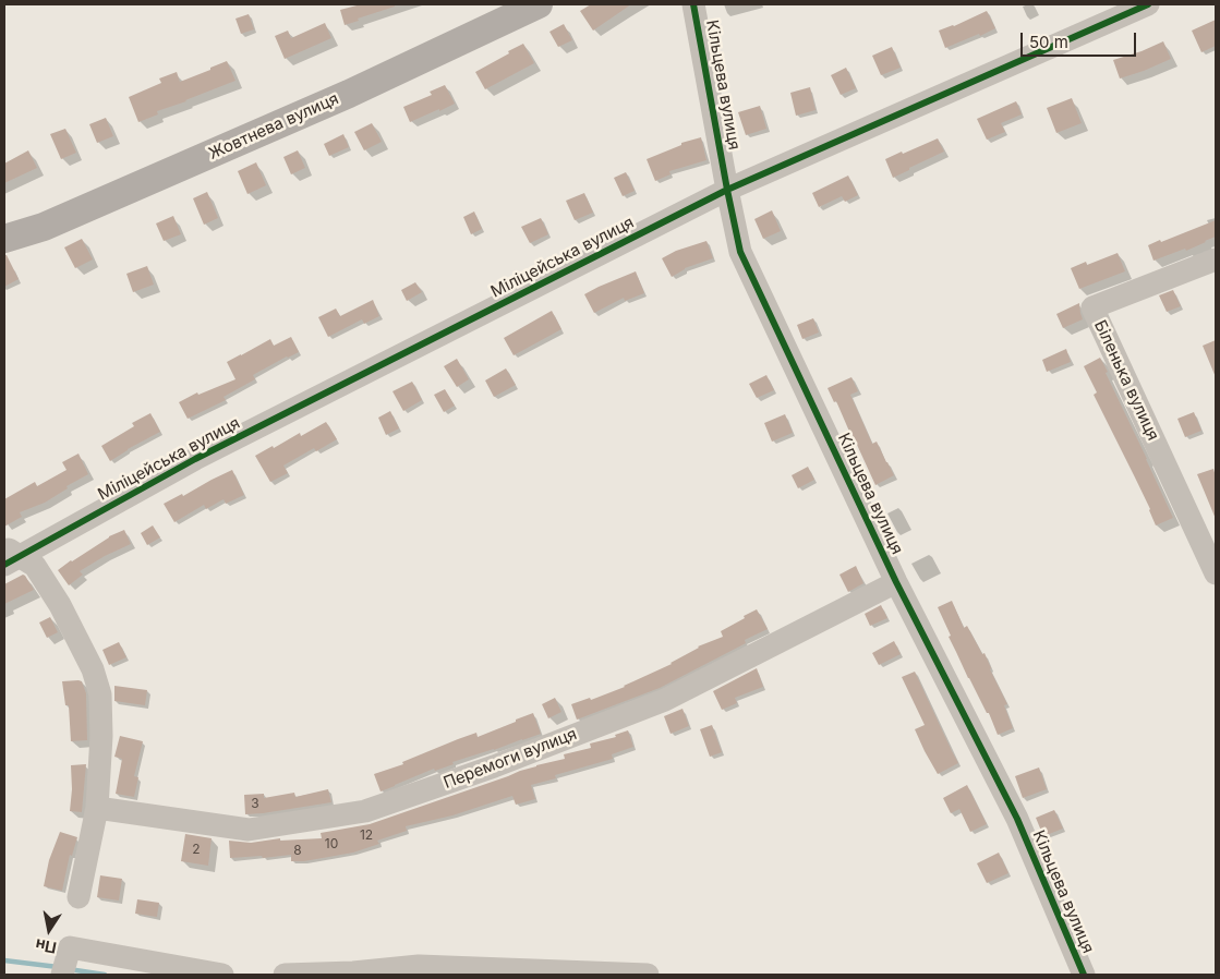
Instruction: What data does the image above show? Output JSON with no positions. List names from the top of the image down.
{
  "streets": {
    "main road": ["Жовтнева вулиця"],
    "street": [
      "Кільцева вулиця",
      "Міліцейська вулиця",
      "Біленька вулиця",
      "Перемоги вулиця"
    ]
  },
  "crossings": [
    ["Кільцева вулиця", "Міліцейська вулиця"],
    ["Кільцева вулиця", "Перемоги вулиця"]
  ],
  "house_numbers": [
    "3",
    "12",
    "10",
    "2",
    "8"
  ],
  "scale_bar": "50 m",
  "north": "bottom"
}
